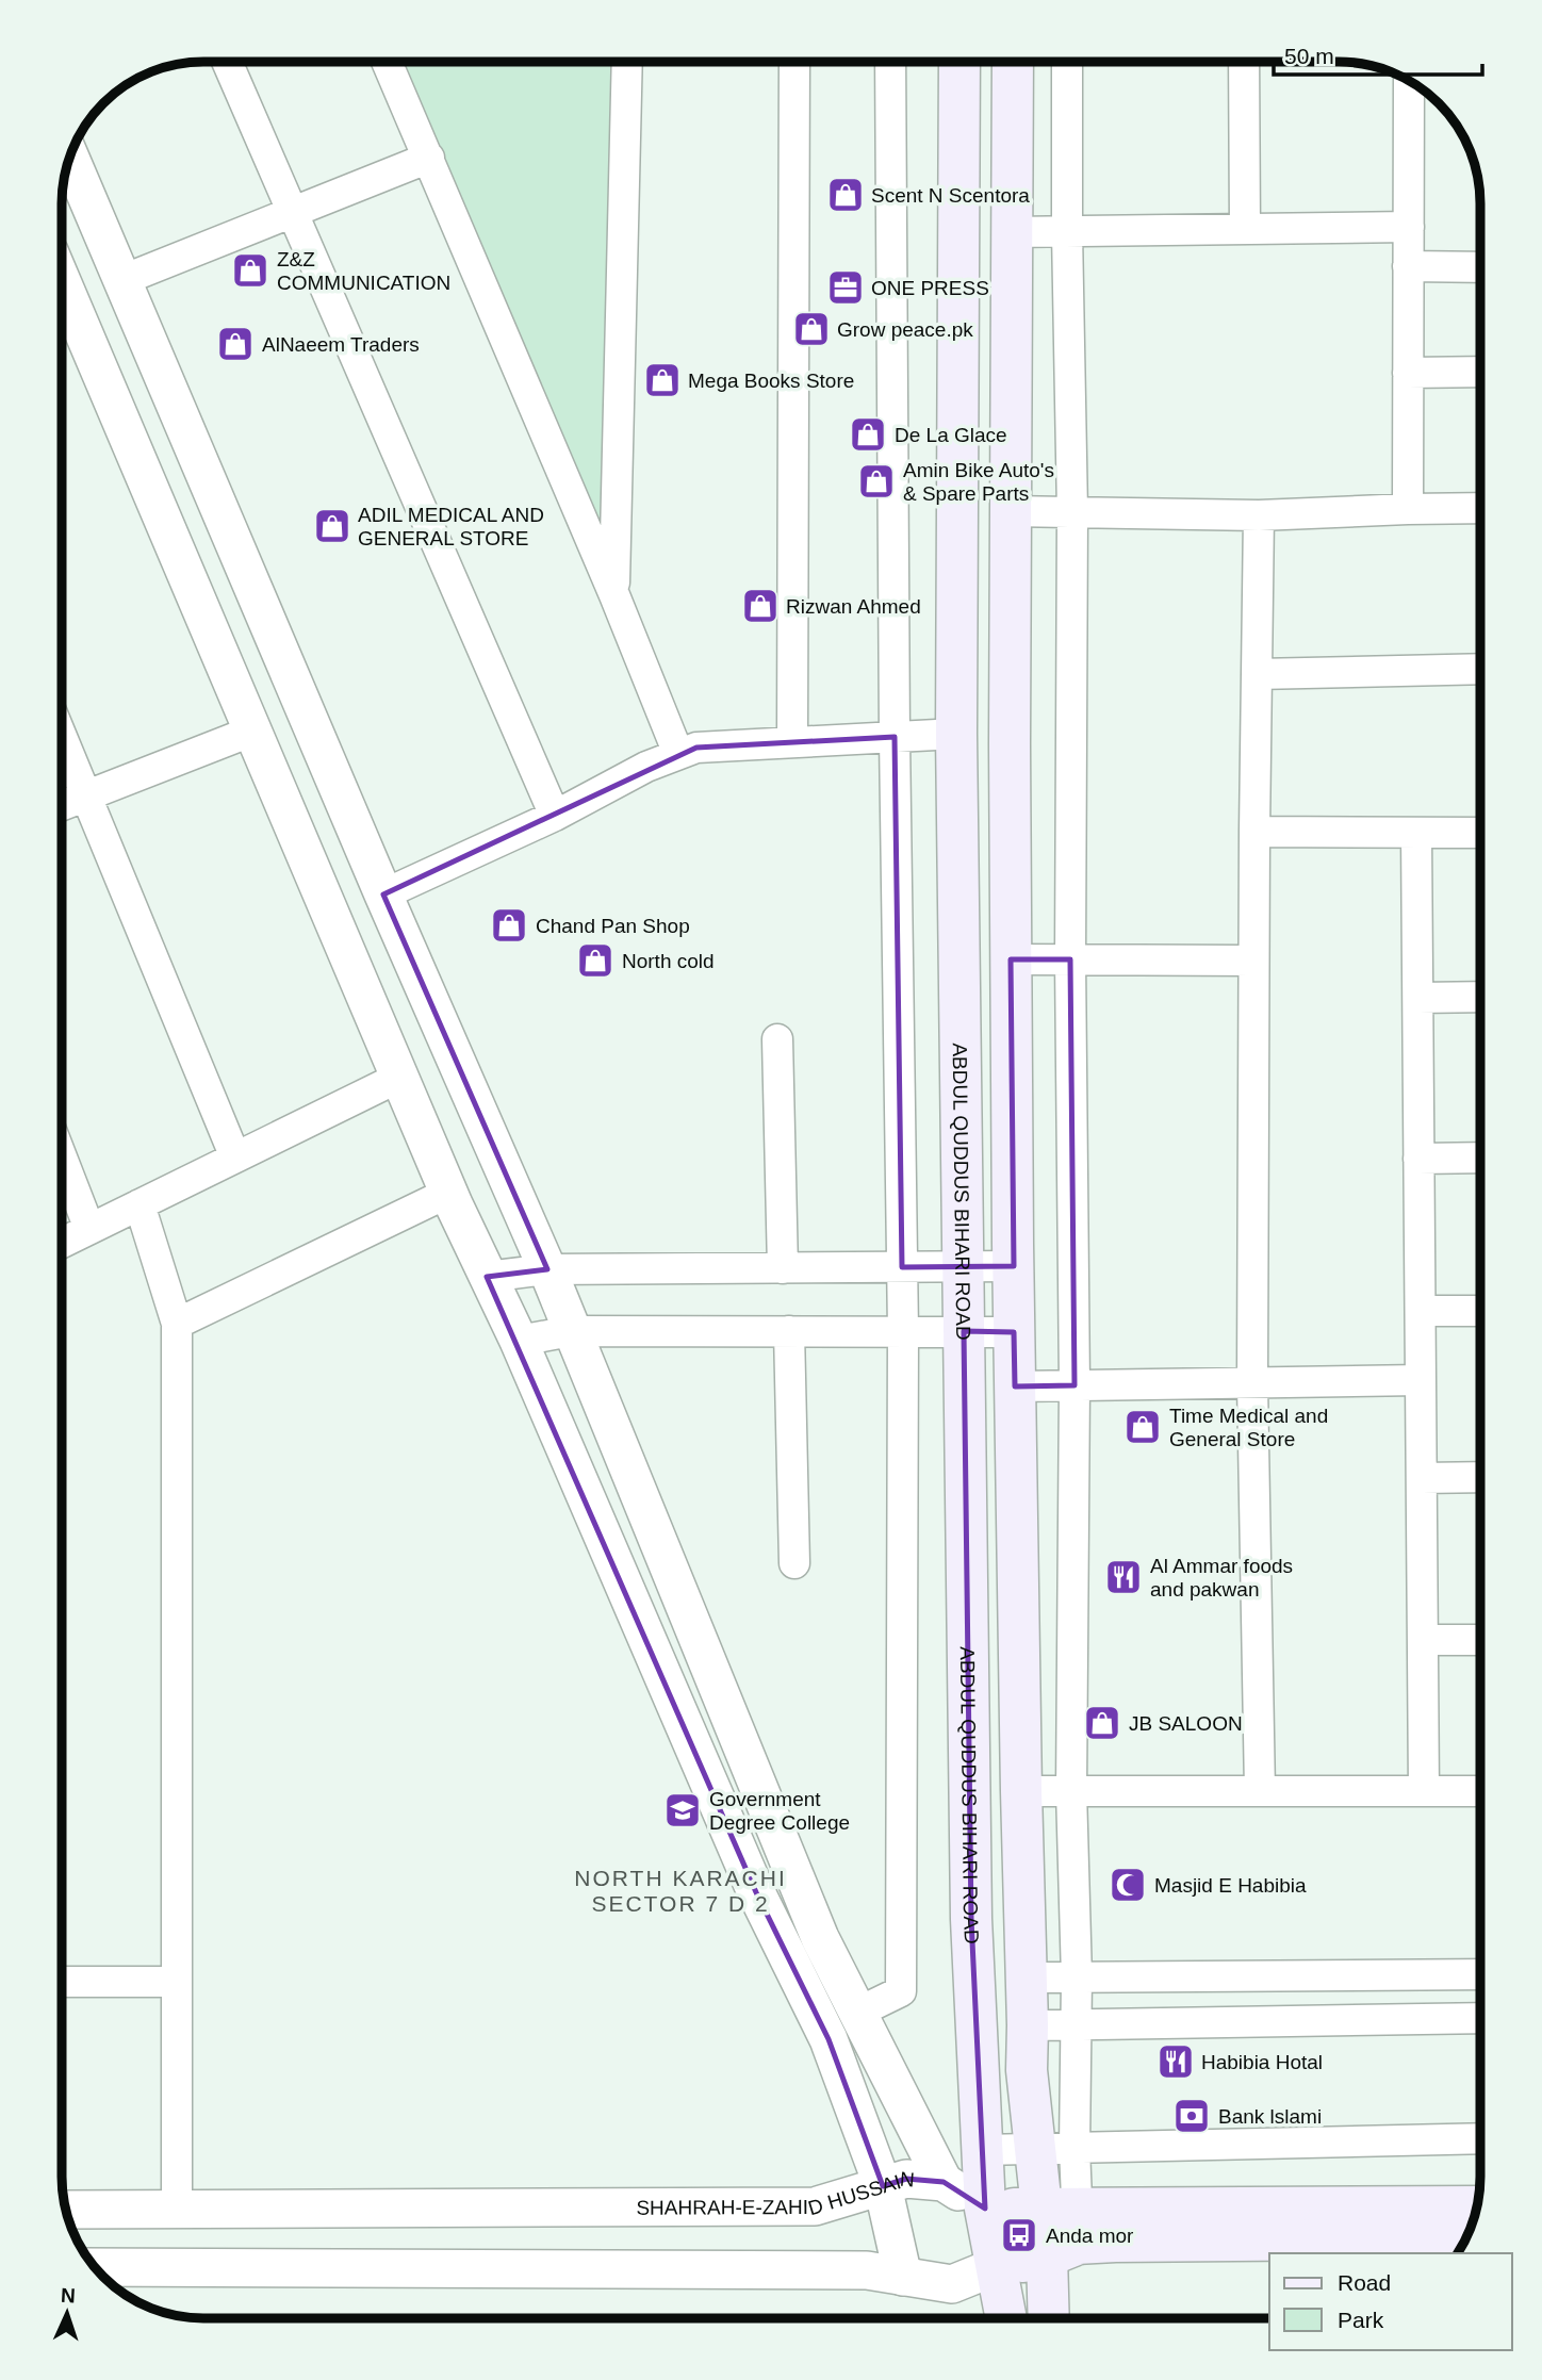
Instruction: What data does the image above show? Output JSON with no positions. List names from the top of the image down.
{
  "streets": {
    "main road": ["ABDUL QUDDUS BIHARI ROAD"],
    "street": ["SHAHRAH-E-ZAHID HUSSAIN"]
  },
  "crossings": [
    ["ABDUL QUDDUS BIHARI ROAD", "SHAHRAH-E-ZAHID HUSSAIN"]
  ],
  "districts": ["NORTH KARACHI SECTOR 7 D 2"],
  "places": {
    "shop": [
      "Scent N Scentora",
      "Z&Z COMMUNICATION",
      "Grow peace.pk",
      "AlNaeem Traders",
      "Mega Books Store",
      "De La Glace",
      "Amin Bike Auto's & Spare Parts",
      "ADIL MEDICAL AND GENERAL STORE",
      "Rizwan Ahmed",
      "Chand Pan Shop",
      "North cold",
      "Time Medical and General Store",
      "JB SALOON"
    ],
    "office": ["ONE PRESS"],
    "restaurant": ["Al Ammar foods and pakwan", "Habibia Hotal"],
    "school or university": ["Government Degree College"],
    "mosque": ["Masjid E Habibia"],
    "bank": ["Bank lslami"],
    "bus stop": ["Anda mor"]
  },
  "legend": ["Road", "Park"],
  "scale_bar": "50 m",
  "north": "top"
}
